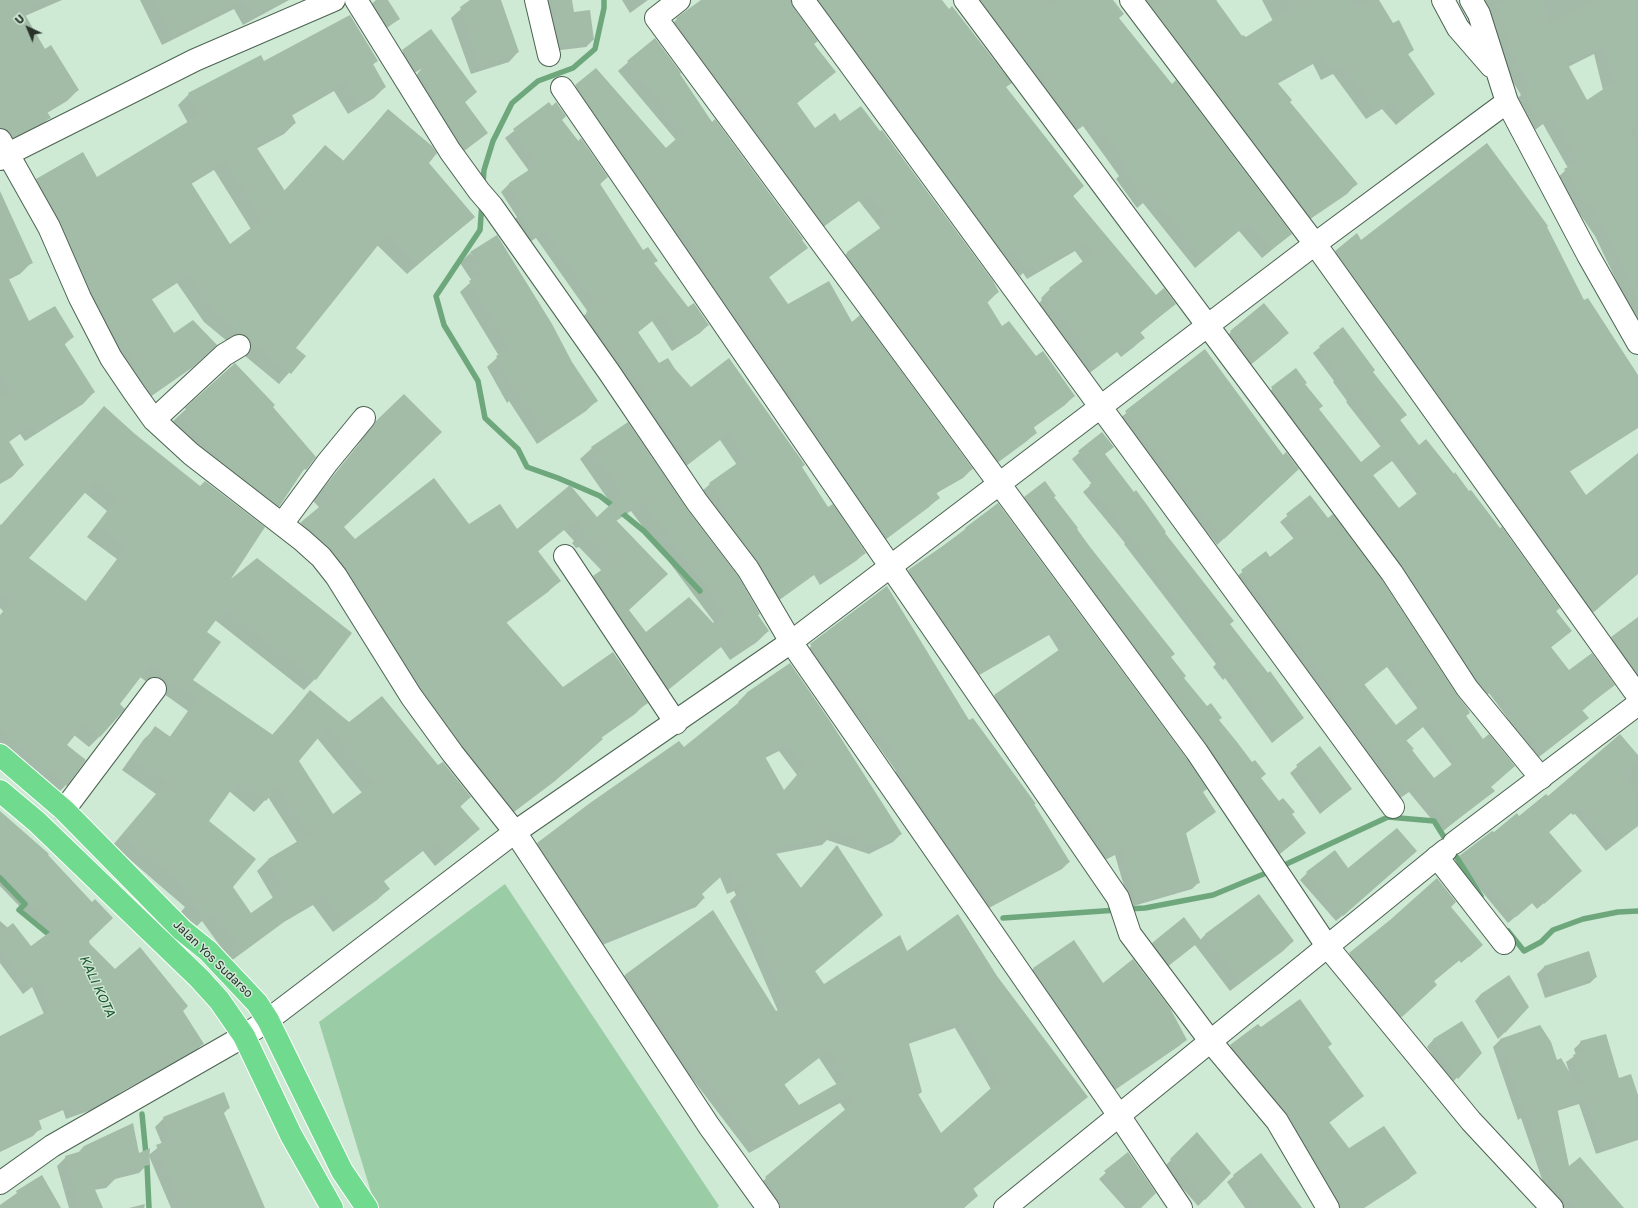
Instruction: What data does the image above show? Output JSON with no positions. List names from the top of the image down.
{
  "streets": {
    "highway": ["Jalan Yos Sudarso"]
  },
  "water": ["KALI KOTA"],
  "north": "top left"
}
